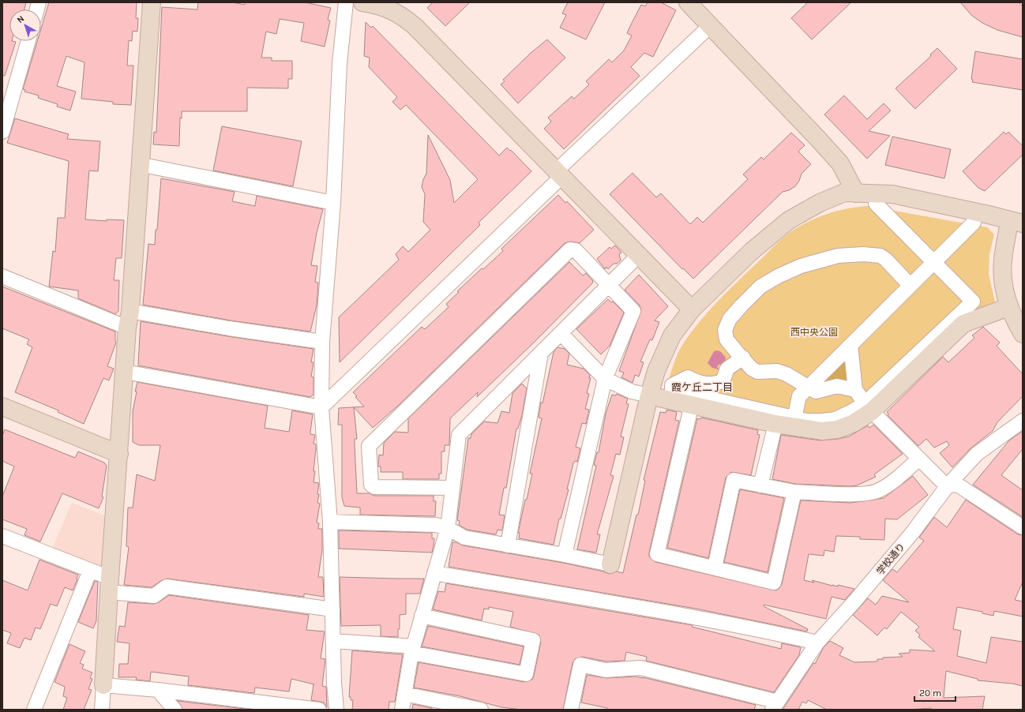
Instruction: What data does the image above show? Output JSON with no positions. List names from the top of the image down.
{
  "streets": {
    "street": ["学校通り"]
  },
  "districts": ["霞ケ丘二丁目"],
  "parks": ["西中央公園"],
  "scale_bar": "20 m",
  "north": "top left"
}
